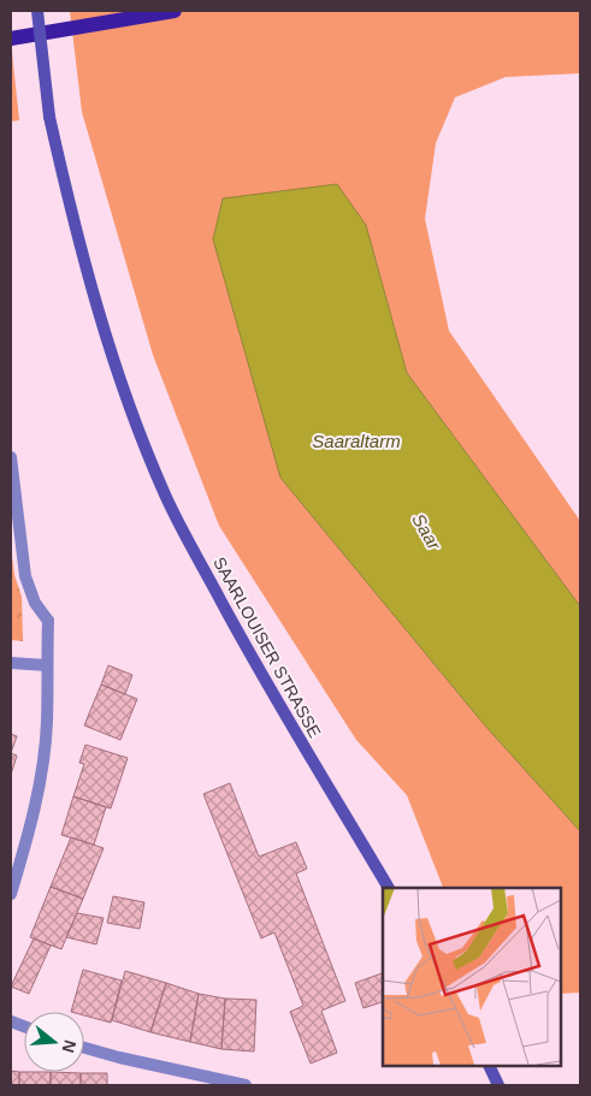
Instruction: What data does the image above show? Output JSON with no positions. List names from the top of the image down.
{
  "streets": {
    "main road": ["SAARLOUISER STRASSE"]
  },
  "water": ["Saaraltarm", "Saar"],
  "north": "right"
}
